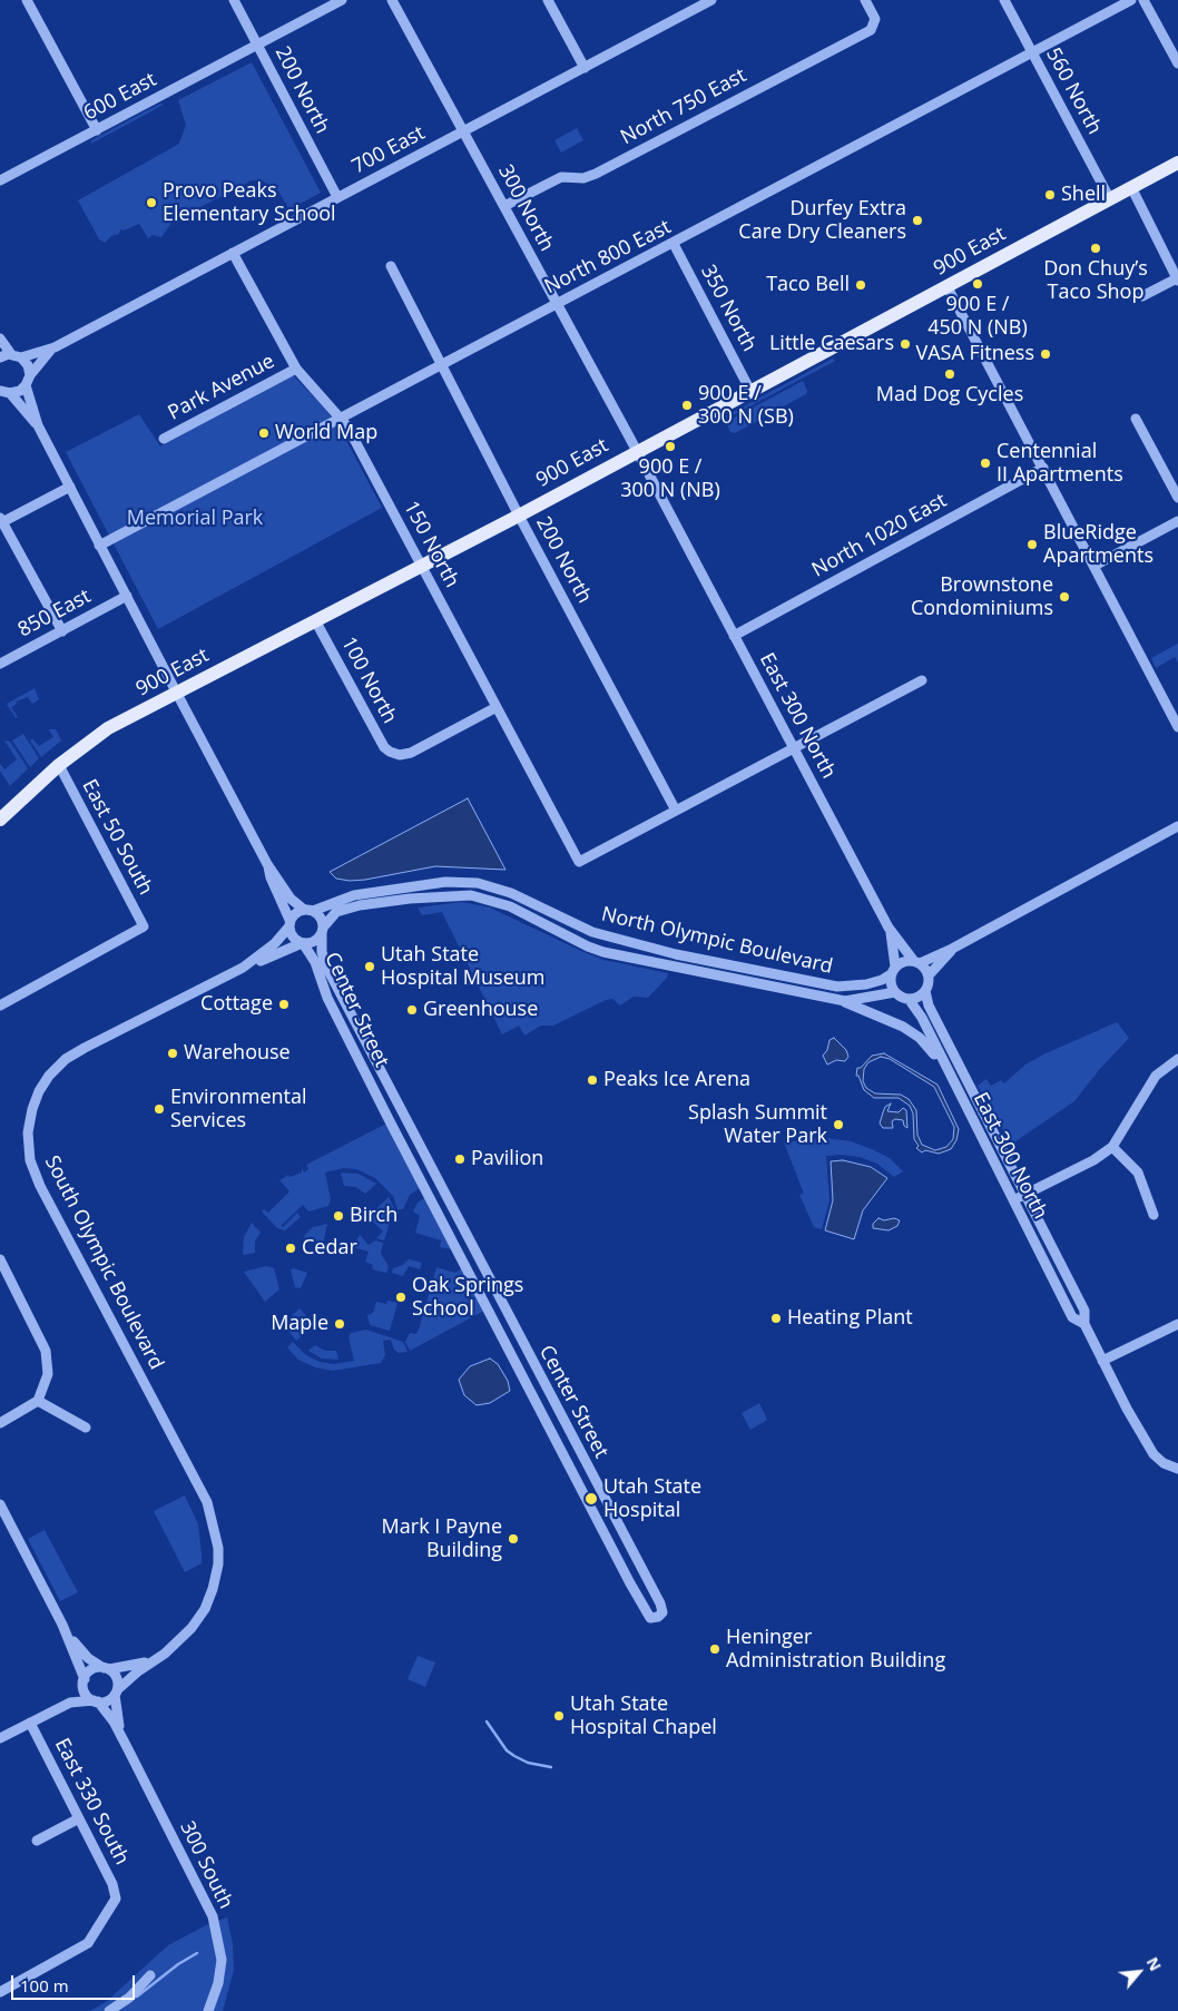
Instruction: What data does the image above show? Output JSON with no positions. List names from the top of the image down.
{
  "streets": {
    "main road": ["900 East"],
    "street": [
      "200 North",
      "560 North",
      "600 East",
      "North 750 East",
      "700 East",
      "300 North",
      "North 800 East",
      "350 North",
      "Park Avenue",
      "North 1020 East",
      "150 North",
      "850 East",
      "100 North",
      "East 300 North",
      "East 50 South",
      "North Olympic Boulevard",
      "Center Street",
      "South Olympic Boulevard",
      "East 330 South",
      "300 South"
    ]
  },
  "crossings": [
    ["200 North", "600 East"],
    ["200 North", "700 East"],
    ["200 North", "900 East"],
    ["200 North", "North 800 East"],
    ["200 North", "150 North"],
    ["560 North", "900 East"],
    ["560 North", "North 800 East"],
    ["North 750 East", "300 North"],
    ["700 East", "300 North"],
    ["700 East", "150 North"],
    ["300 North", "900 East"],
    ["300 North", "North 800 East"],
    ["300 North", "East 300 North"],
    ["900 East", "350 North"],
    ["900 East", "150 North"],
    ["900 East", "100 North"],
    ["900 East", "East 50 South"],
    ["North 800 East", "350 North"],
    ["North 800 East", "150 North"],
    ["Park Avenue", "150 North"],
    ["North 1020 East", "East 300 North"],
    ["150 North", "100 North"],
    ["East 300 North", "North Olympic Boulevard"],
    ["North Olympic Boulevard", "Center Street"],
    ["North Olympic Boulevard", "South Olympic Boulevard"],
    ["Center Street", "South Olympic Boulevard"],
    ["South Olympic Boulevard", "300 South"]
  ],
  "parks": ["Memorial Park"],
  "places": [
    "Shell",
    "Provo Peaks Elementary School",
    "Durfey Extra Care Dry Cleaners",
    "Don Chuy’s Taco Shop",
    "900 E / 450 N (NB)",
    "Taco Bell",
    "Little Caesars",
    "VASA Fitness",
    "Mad Dog Cycles",
    "900 E / 300 N (SB)",
    "World Map",
    "900 E / 300 N (NB)",
    "Centennial II Apartments",
    "BlueRidge Apartments",
    "Brownstone Condominiums",
    "Utah State Hospital Museum",
    "Cottage",
    "Greenhouse",
    "Warehouse",
    "Peaks Ice Arena",
    "Environmental Services",
    "Splash Summit Water Park",
    "Pavilion",
    "Birch",
    "Cedar",
    "Oak Springs School",
    "Heating Plant",
    "Maple",
    "Utah State Hospital",
    "Mark I Payne Building",
    "Heninger Administration Building",
    "Utah State Hospital Chapel"
  ],
  "scale_bar": "100 m",
  "north": "top right"
}
